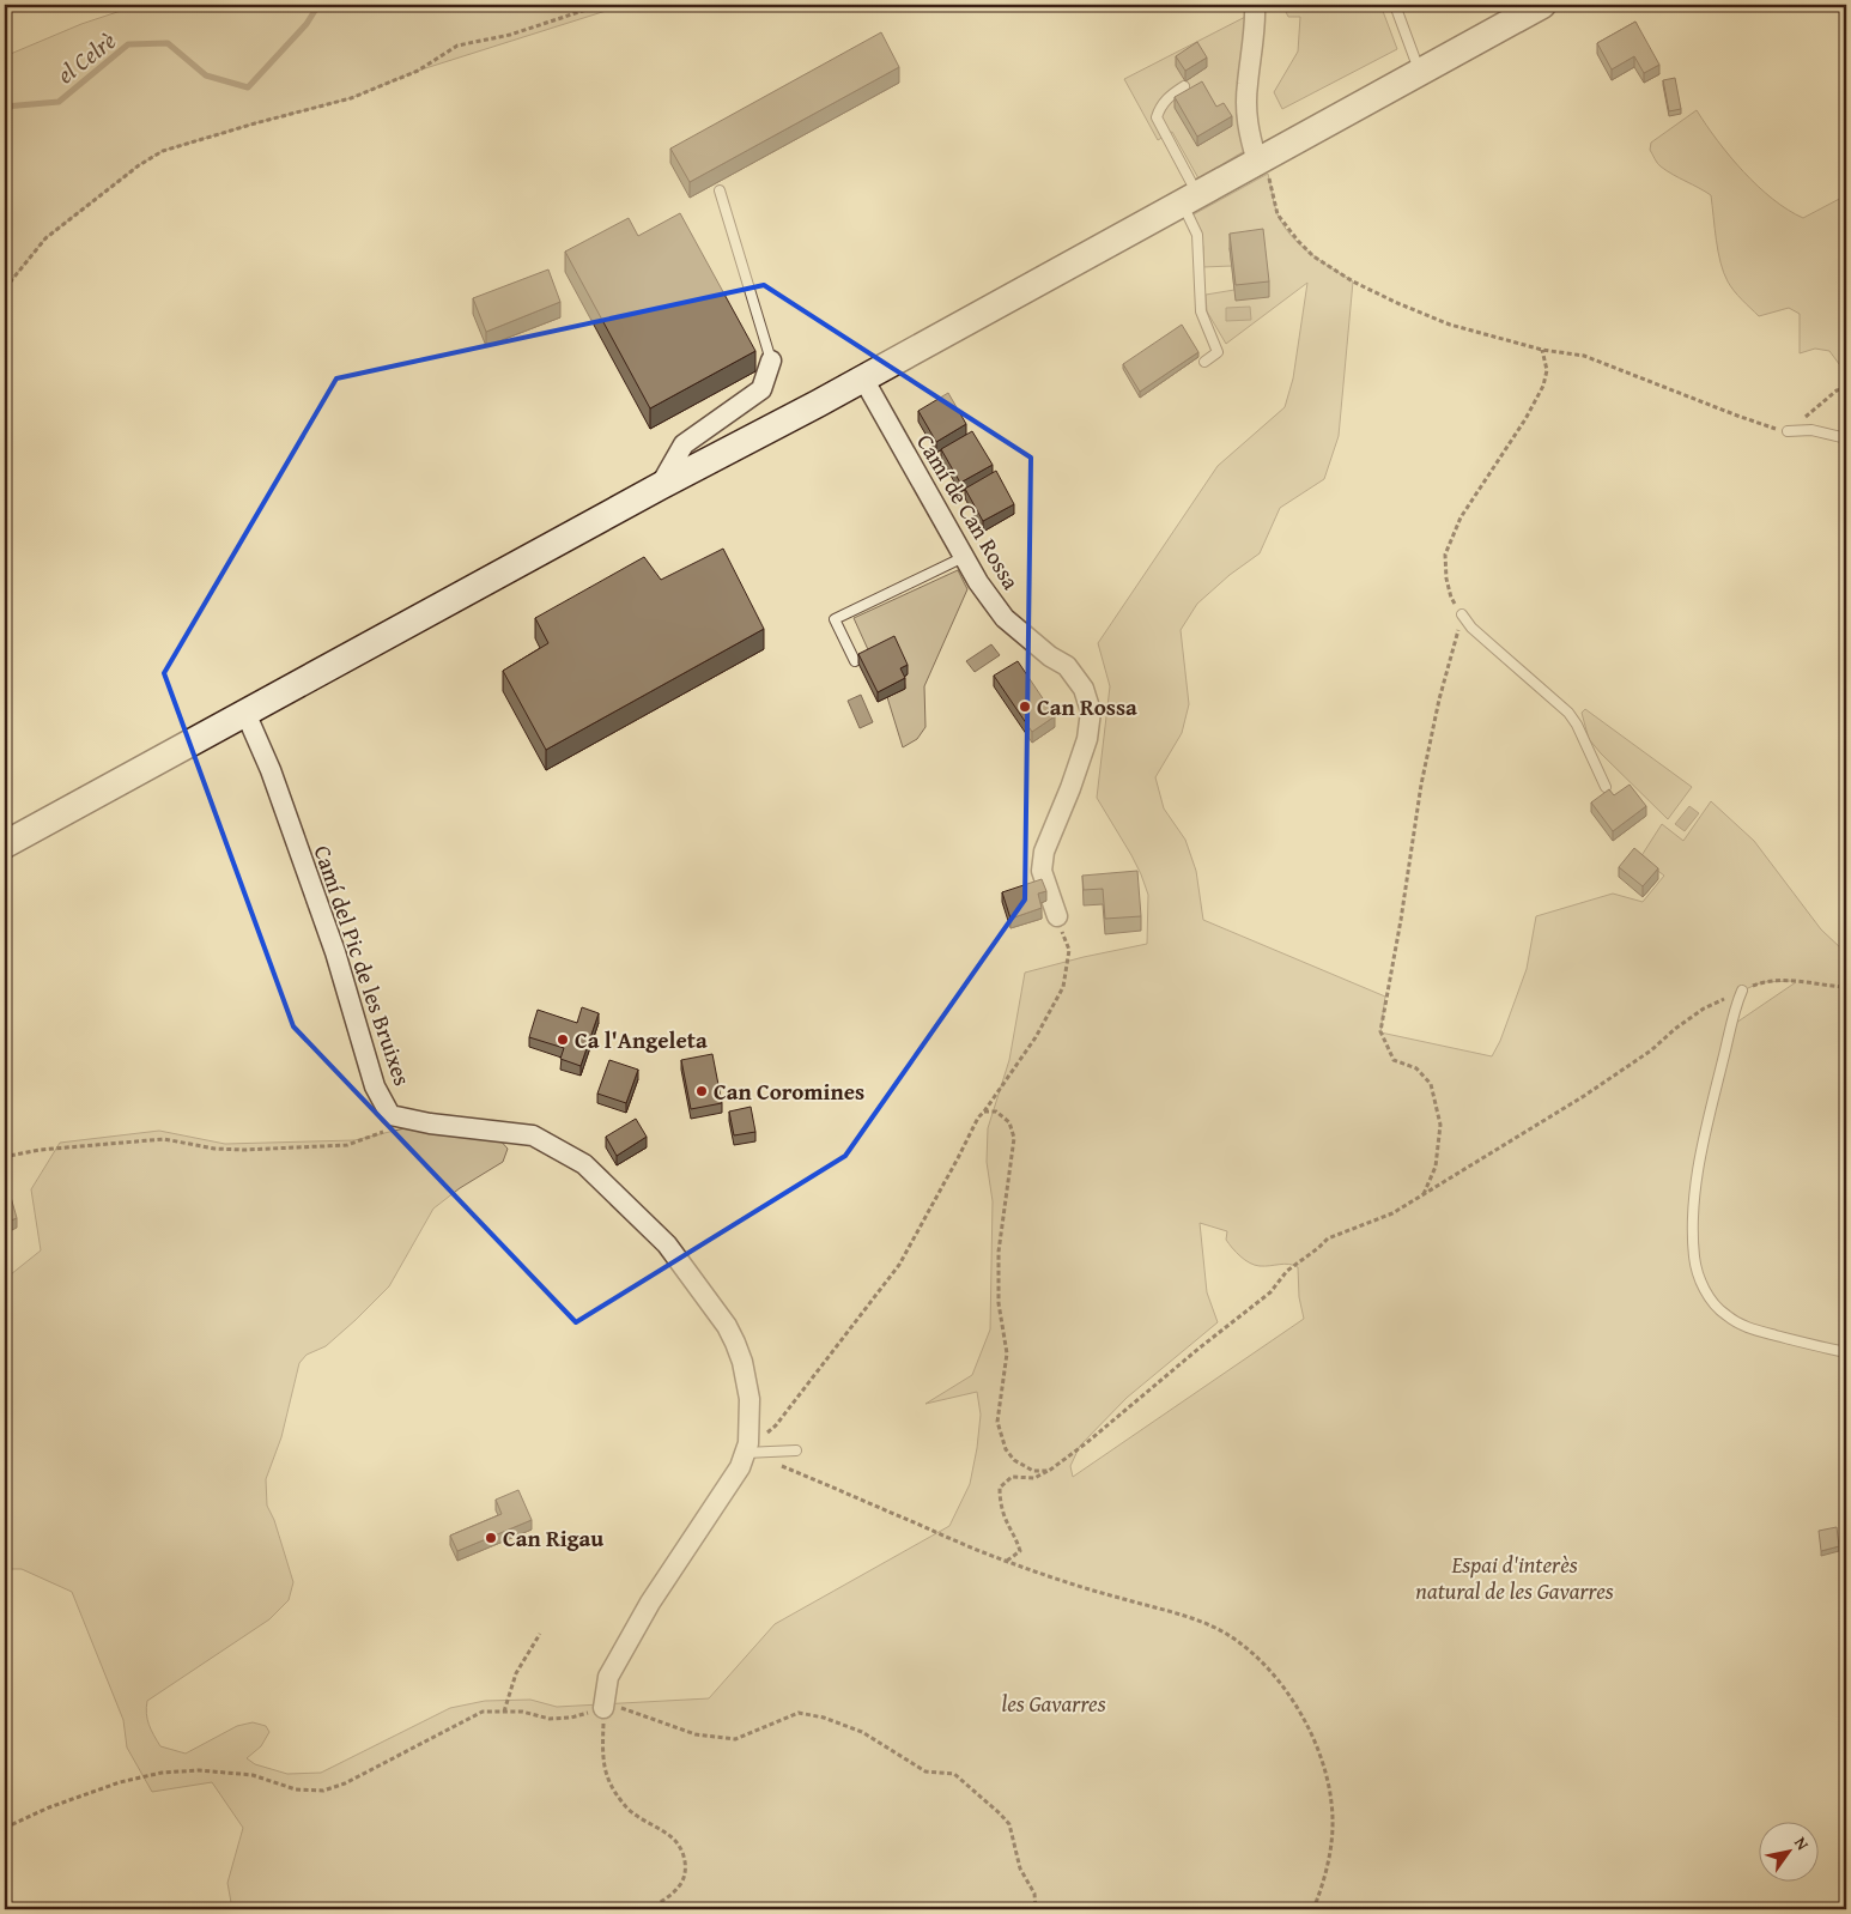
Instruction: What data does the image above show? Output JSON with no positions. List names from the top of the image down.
{
  "streets": {
    "street": ["Camí de Can Rossa", "Camí del Pic de les Bruixes"]
  },
  "water": ["el Celrè"],
  "parks": ["Espai d'interès natural de les Gavarres", "les Gavarres"],
  "places": [
    "Can Rossa",
    "Ca l'Angeleta",
    "Can Coromines",
    "Can Rigau"
  ],
  "north": "top right"
}
